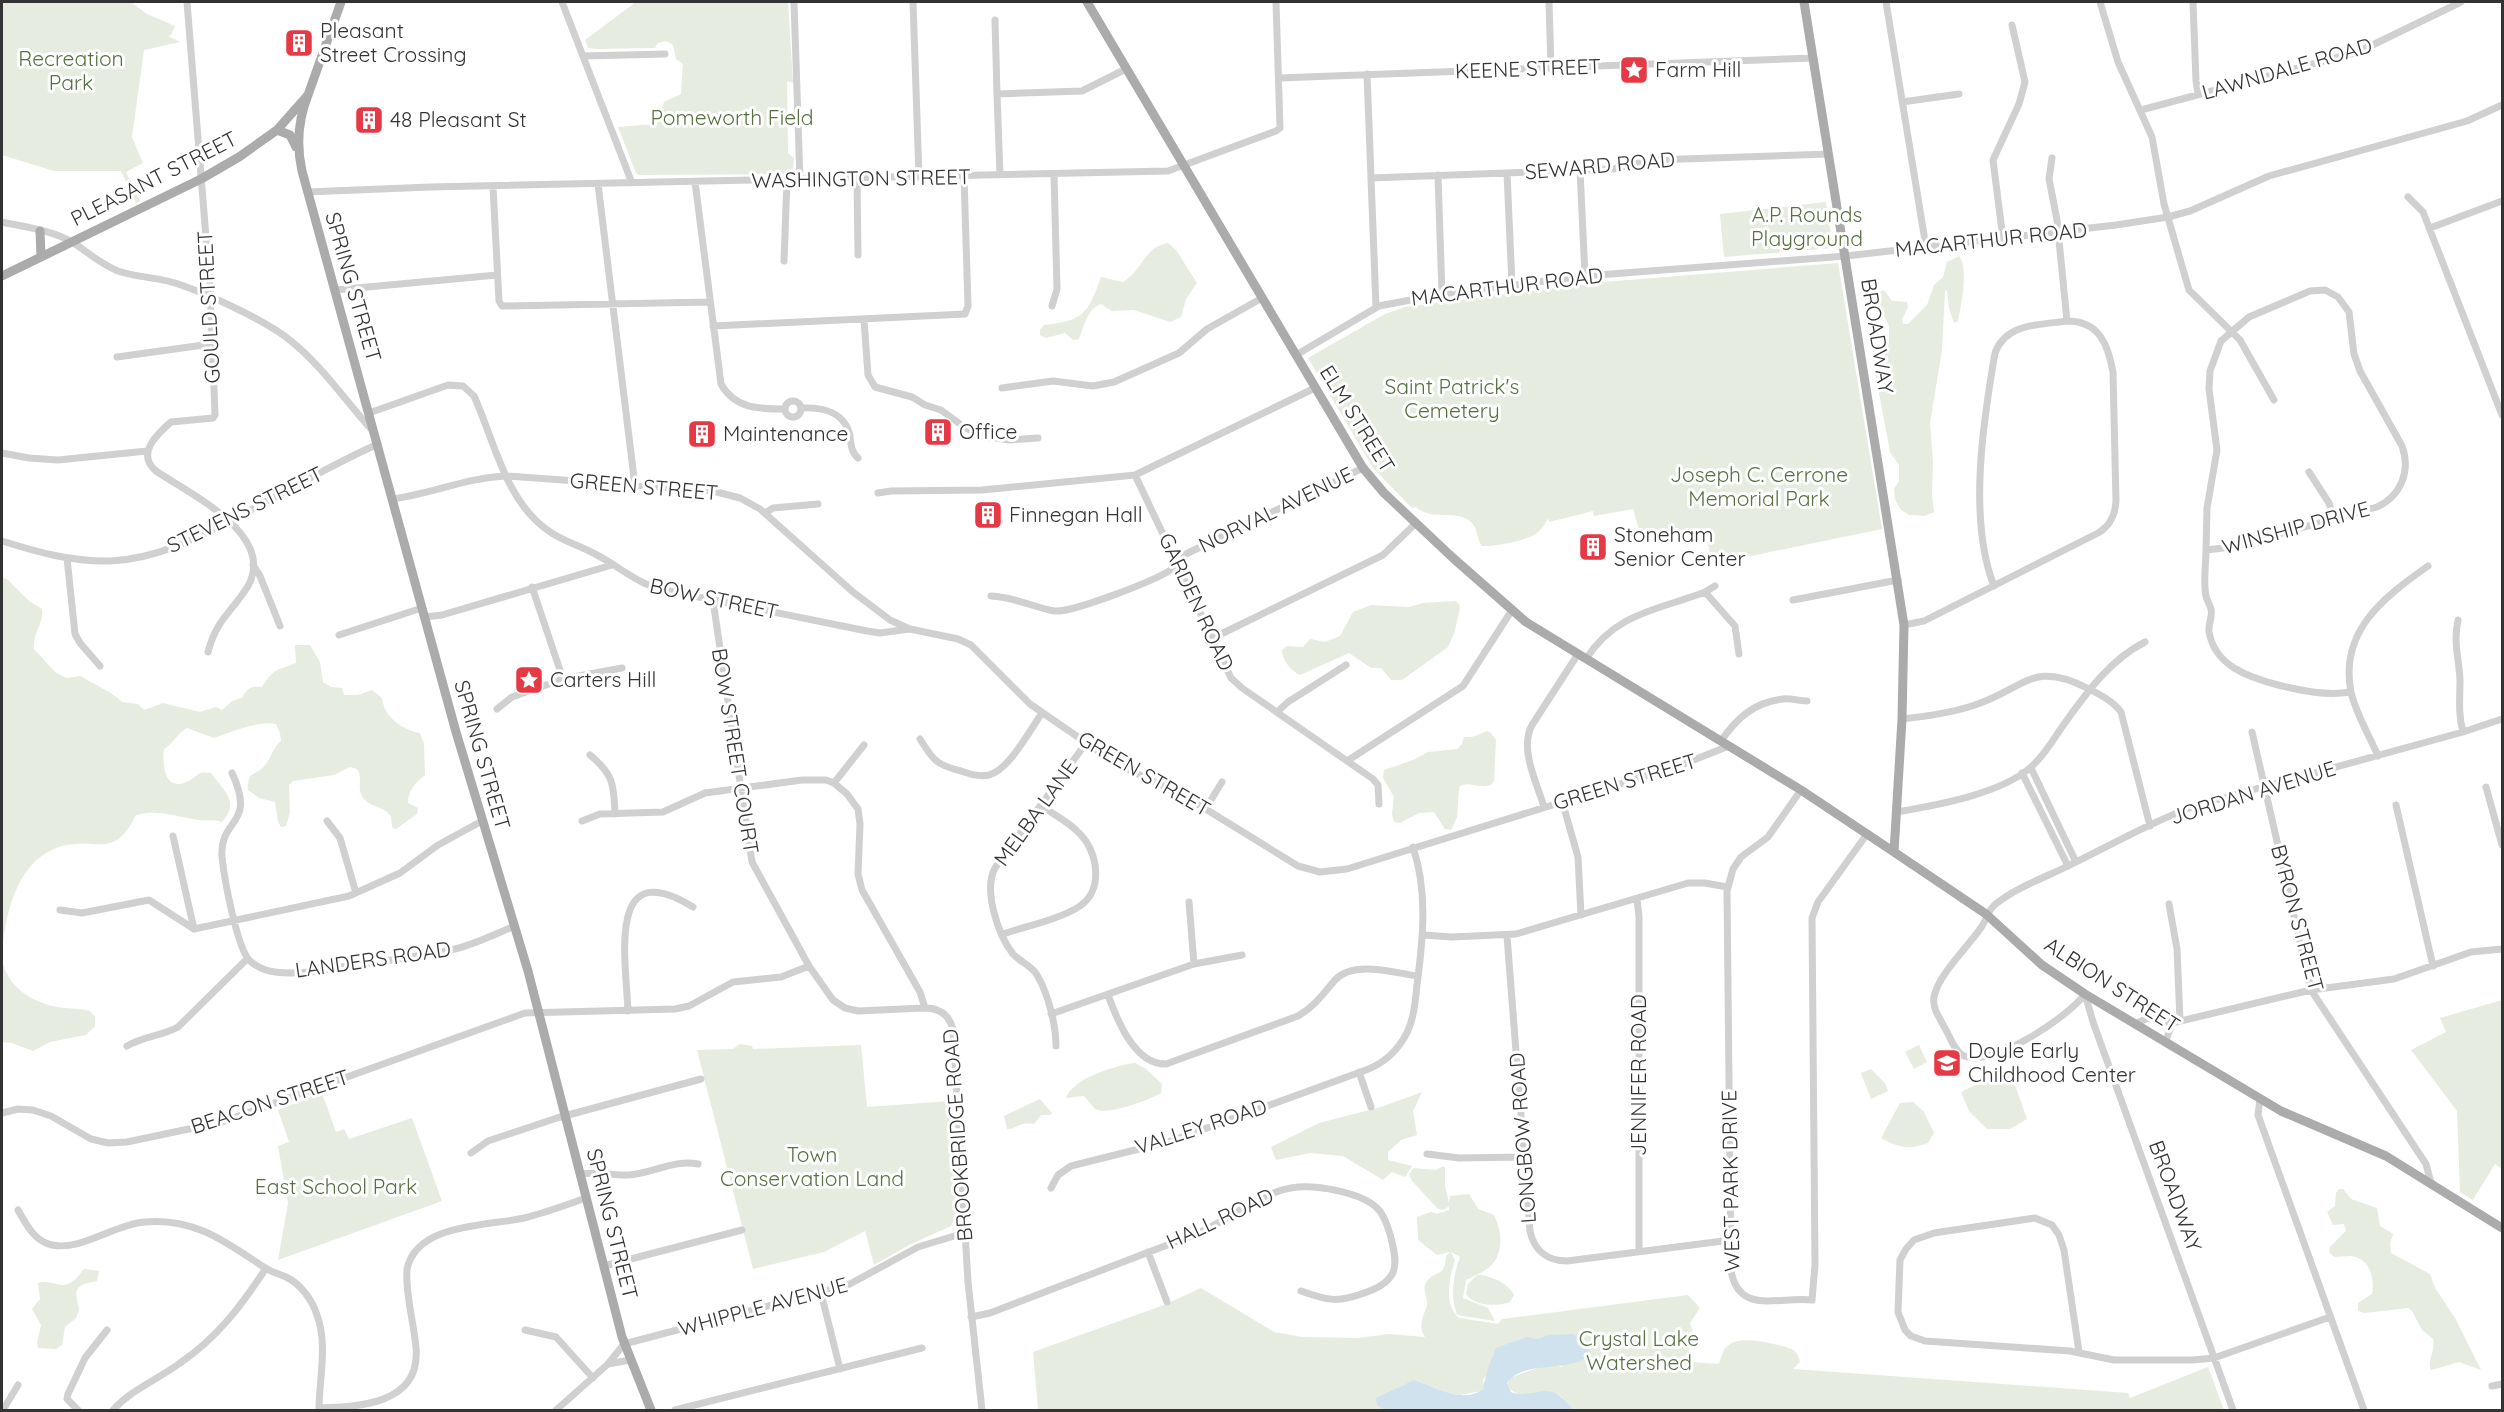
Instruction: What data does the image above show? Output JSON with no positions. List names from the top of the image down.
{
  "streets": {
    "main road": [
      "PLEASANT STREET",
      "SPRING STREET",
      "BROADWAY",
      "ELM STREET",
      "ALBION STREET"
    ],
    "street": [
      "KEENE STREET",
      "LAWNDALE ROAD",
      "SEWARD ROAD",
      "WASHINGTON STREET",
      "MACARTHUR ROAD",
      "GOULD STREET",
      "GREEN STREET",
      "STEVENS STREET",
      "NORVAL AVENUE",
      "WINSHIP DRIVE",
      "BOW STREET",
      "GARDEN ROAD",
      "BOW STREET COURT",
      "JORDAN AVENUE",
      "MELBA LANE",
      "BYRON STREET",
      "LANDERS ROAD",
      "JENNIFER ROAD",
      "BEACON STREET",
      "VALLEY ROAD",
      "BROOKBRIDGE ROAD",
      "LONGBOW ROAD",
      "WEST PARK DRIVE",
      "HALL ROAD",
      "WHIPPLE AVENUE"
    ]
  },
  "crossings": [
    ["KEENE STREET", "WASHINGTON STREET"],
    ["KEENE STREET", "BROADWAY"],
    ["SEWARD ROAD", "BROADWAY"],
    ["PLEASANT STREET", "SPRING STREET"],
    ["PLEASANT STREET", "GOULD STREET"],
    ["WASHINGTON STREET", "SPRING STREET"],
    ["WASHINGTON STREET", "ELM STREET"],
    ["MACARTHUR ROAD", "BROADWAY"],
    ["MACARTHUR ROAD", "ELM STREET"],
    ["SPRING STREET", "GREEN STREET"],
    ["SPRING STREET", "STEVENS STREET"],
    ["SPRING STREET", "BOW STREET"],
    ["SPRING STREET", "LANDERS ROAD"],
    ["SPRING STREET", "BEACON STREET"],
    ["SPRING STREET", "WHIPPLE AVENUE"],
    ["BROADWAY", "ALBION STREET"],
    ["ELM STREET", "GREEN STREET"],
    ["ELM STREET", "NORVAL AVENUE"],
    ["ELM STREET", "ALBION STREET"],
    ["GREEN STREET", "BOW STREET"],
    ["GREEN STREET", "MELBA LANE"],
    ["GREEN STREET", "ALBION STREET"],
    ["GREEN STREET", "VALLEY ROAD"],
    ["NORVAL AVENUE", "GARDEN ROAD"],
    ["BOW STREET", "BOW STREET COURT"],
    ["BOW STREET COURT", "BEACON STREET"],
    ["BOW STREET COURT", "BROOKBRIDGE ROAD"],
    ["JORDAN AVENUE", "BYRON STREET"],
    ["JORDAN AVENUE", "ALBION STREET"],
    ["BYRON STREET", "ALBION STREET"],
    ["ALBION STREET", "WEST PARK DRIVE"],
    ["JENNIFER ROAD", "LONGBOW ROAD"],
    ["BROOKBRIDGE ROAD", "HALL ROAD"],
    ["BROOKBRIDGE ROAD", "WHIPPLE AVENUE"],
    ["LONGBOW ROAD", "WEST PARK DRIVE"]
  ],
  "parks": [
    "Recreation Park",
    "Pomeworth Field",
    "A.P. Rounds Playground",
    "Saint Patrick's Cemetery",
    "Joseph C. Cerrone Memorial Park",
    "Town Conservation Land",
    "East School Park",
    "Crystal Lake Watershed"
  ],
  "places": {
    "building": [
      "Pleasant Street Crossing",
      "48 Pleasant St",
      "Office",
      "Maintenance",
      "Finnegan Hall",
      "Stoneham Senior Center"
    ],
    "place": ["Farm Hill", "Carters Hill"],
    "school or university": ["Doyle Early Childhood Center"]
  }
}
